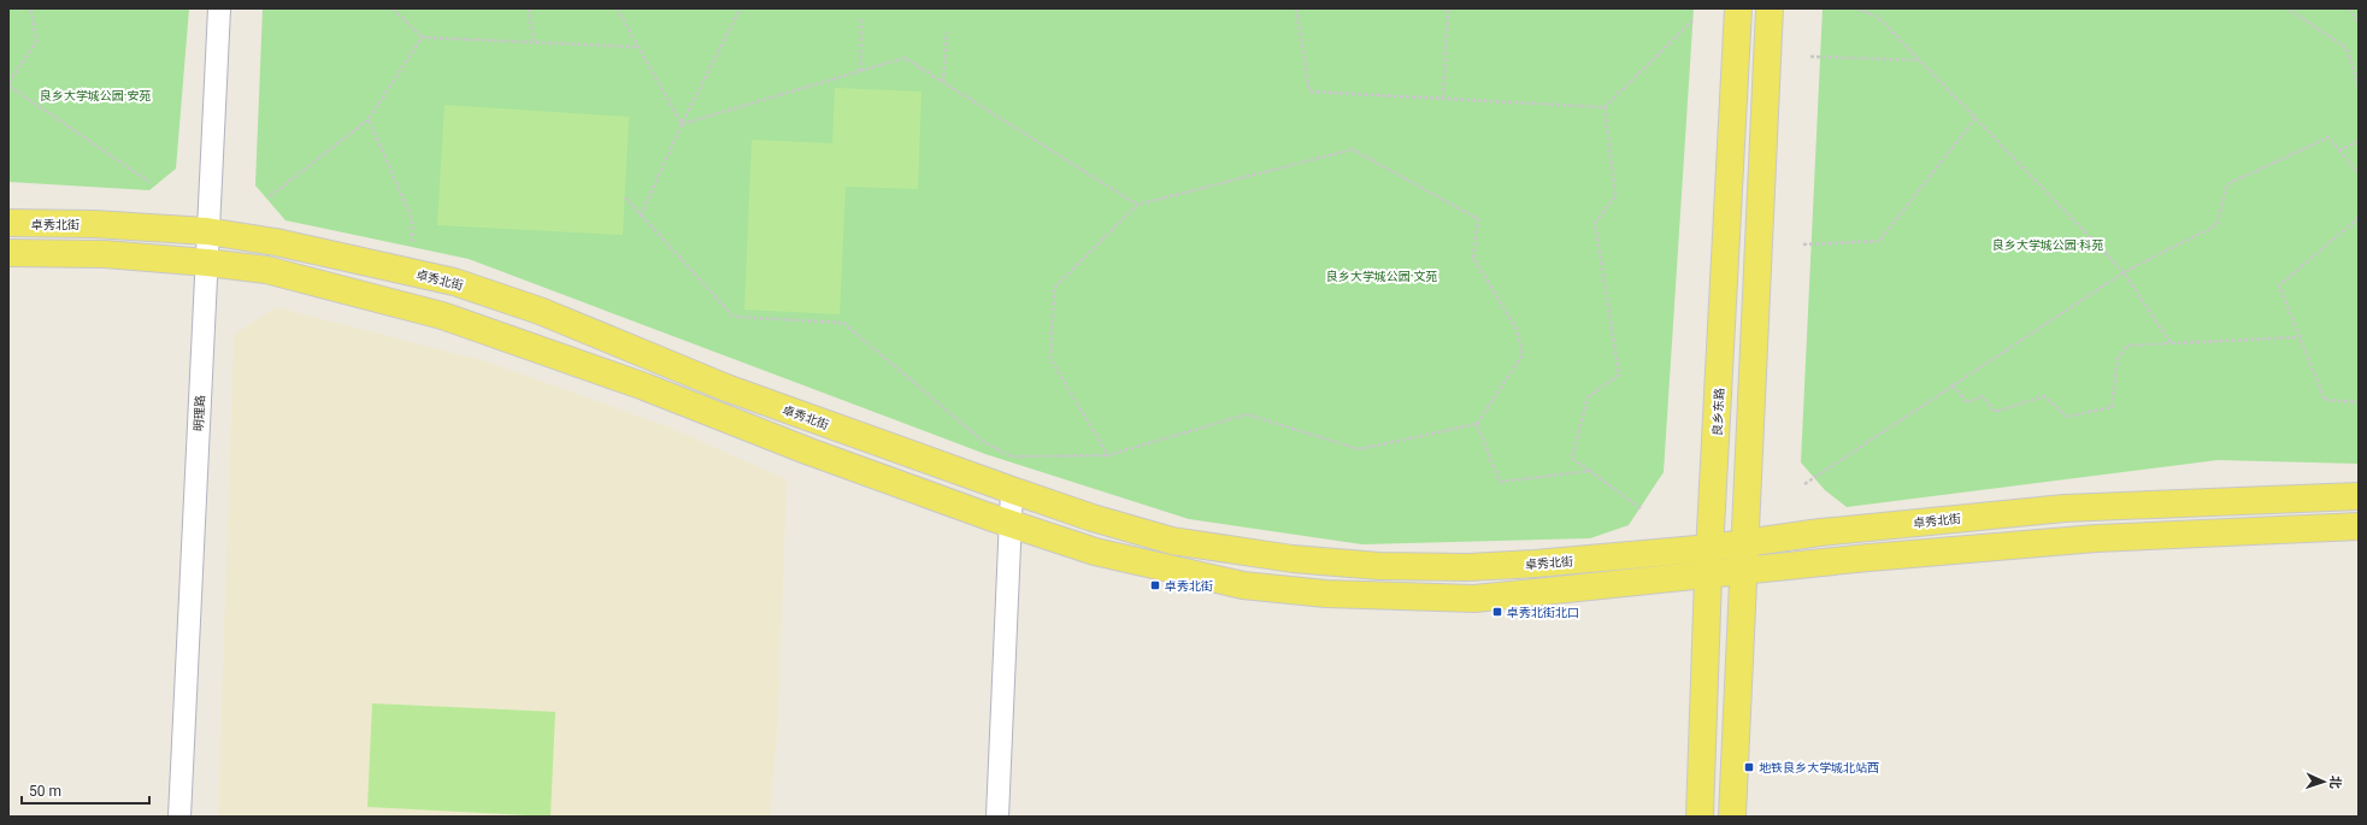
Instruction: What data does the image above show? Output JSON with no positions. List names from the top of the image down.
{
  "streets": {
    "main road": ["卓秀北街", "良乡东路"],
    "street": ["明理路"]
  },
  "crossings": [
    ["卓秀北街", "良乡东路"],
    ["卓秀北街", "明理路"]
  ],
  "parks": ["良乡大学城公园·安苑", "良乡大学城公园·科苑", "良乡大学城公园·文苑"],
  "places": {
    "transit": ["卓秀北街", "卓秀北街北口", "地铁良乡大学城北站西"]
  },
  "scale_bar": "50 m",
  "north": "right"
}
